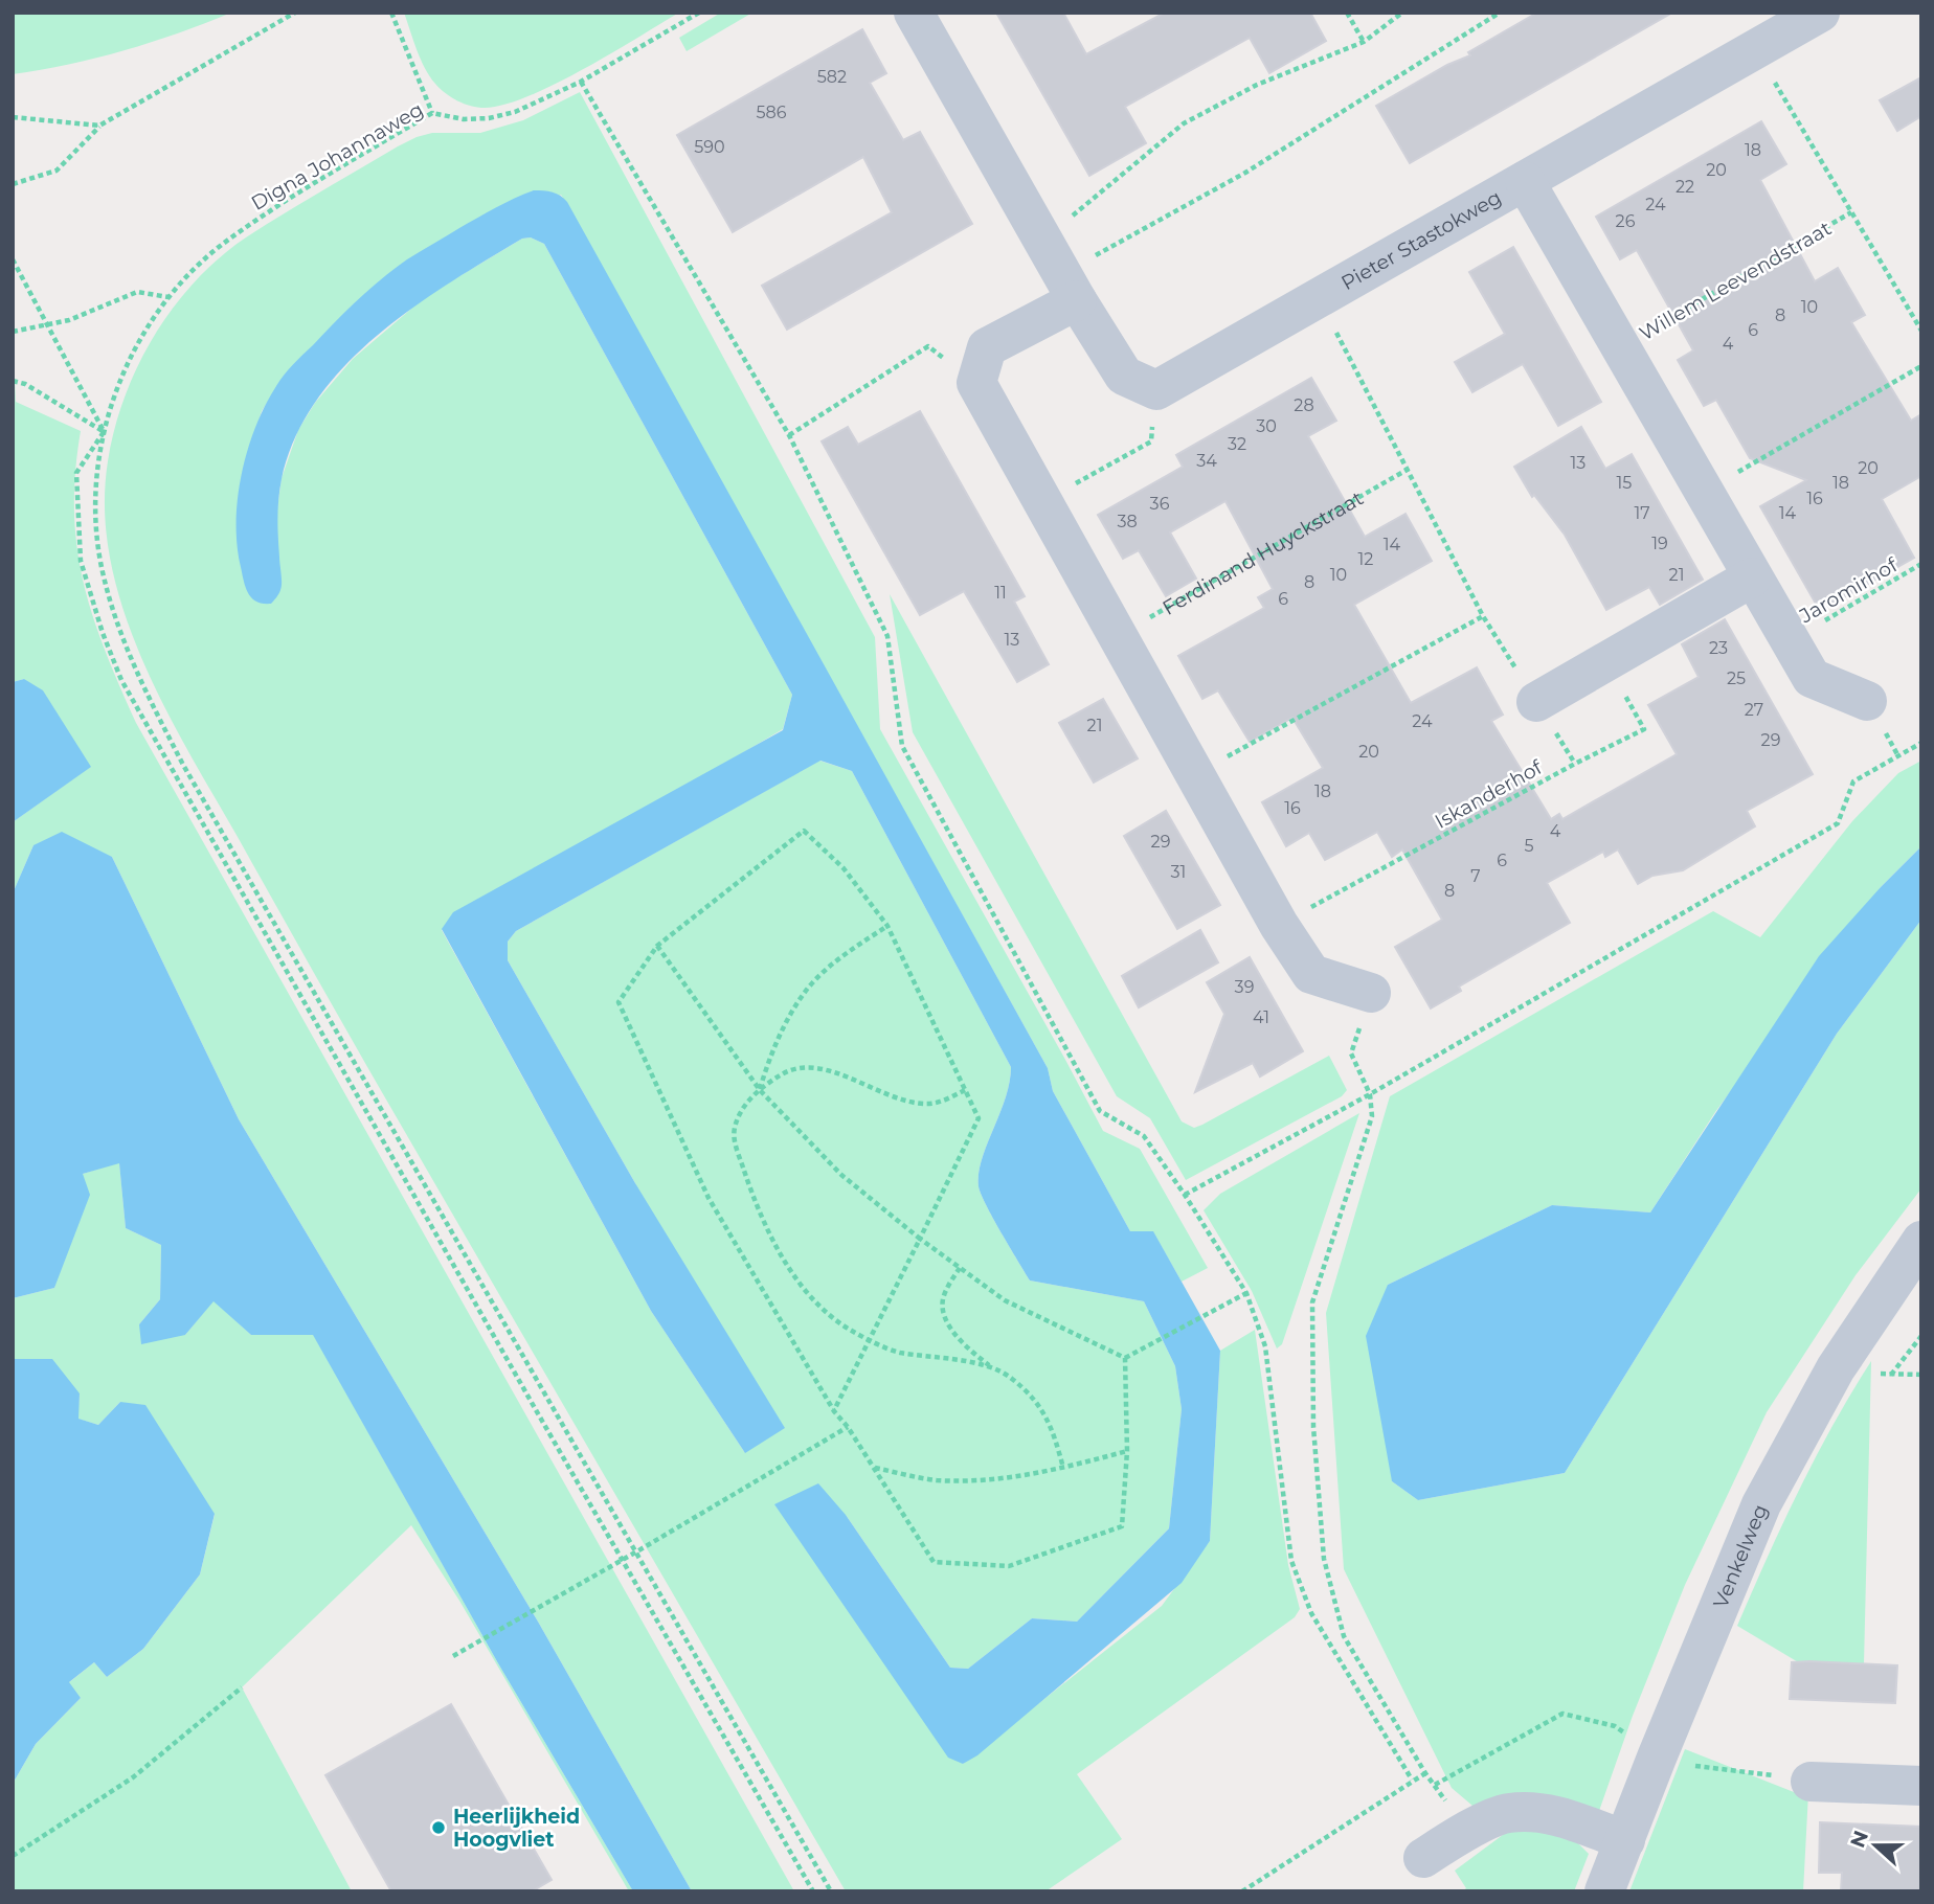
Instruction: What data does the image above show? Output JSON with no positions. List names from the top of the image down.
{
  "streets": {
    "street": ["Pieter Stastokweg", "Willem Leevendstraat", "Venkelweg"],
    "path": [
      "Digna Johannaweg",
      "Ferdinand Huyckstraat",
      "Jaromirhof",
      "Iskanderhof"
    ]
  },
  "crossings": [
    ["Pieter Stastokweg", "Willem Leevendstraat"],
    ["Willem Leevendstraat", "Jaromirhof"]
  ],
  "places": ["Heerlijkheid Hoogvliet"],
  "house_numbers": [
    "582",
    "586",
    "590",
    "18",
    "20",
    "22",
    "24",
    "26",
    "10",
    "8",
    "6",
    "4",
    "28",
    "30",
    "32",
    "34",
    "13",
    "20",
    "15",
    "18",
    "16",
    "36",
    "17",
    "14",
    "38",
    "19",
    "14",
    "12",
    "10",
    "21",
    "8",
    "11",
    "6",
    "13",
    "23",
    "25",
    "27",
    "24",
    "21",
    "29",
    "20",
    "18",
    "16",
    "4",
    "29",
    "5",
    "6",
    "31",
    "7",
    "8",
    "39",
    "41"
  ],
  "north": "left"
}
